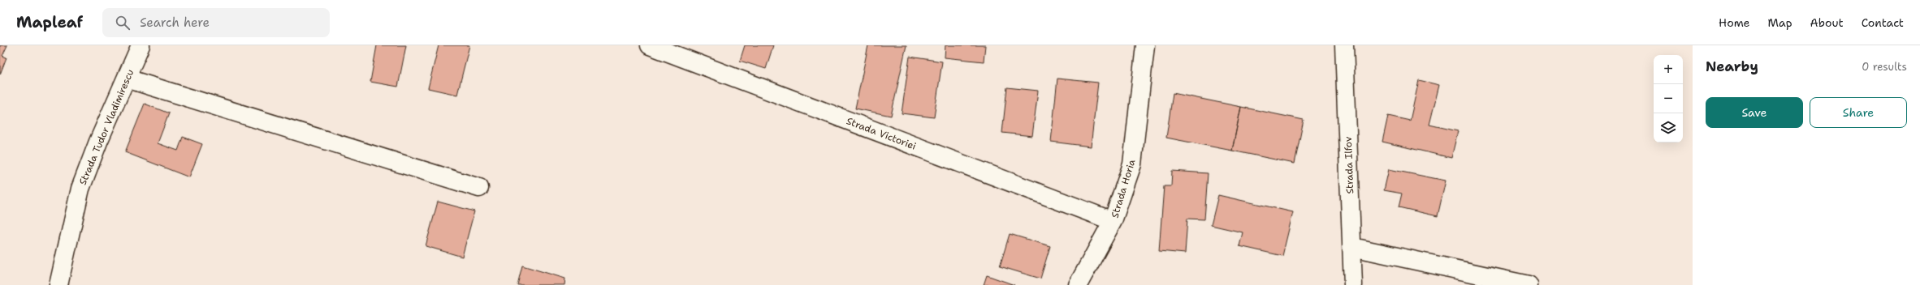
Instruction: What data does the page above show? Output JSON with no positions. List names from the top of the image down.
{
  "streets": {
    "street": [
      "Strada Tudor Vladimirescu",
      "Strada Victoriei",
      "Strada Ilfov",
      "Strada Horia"
    ]
  },
  "crossings": [
    ["Strada Victoriei", "Strada Horia"]
  ],
  "page": {
    "header": "Mapleaf",
    "search": "Search here",
    "nav": [
      "Home",
      "Map",
      "About",
      "Contact"
    ],
    "heading": ["Nearby", "0 results"],
    "map_buttons": ["+", "−"],
    "buttons": ["Save", "Share"]
  }
}
